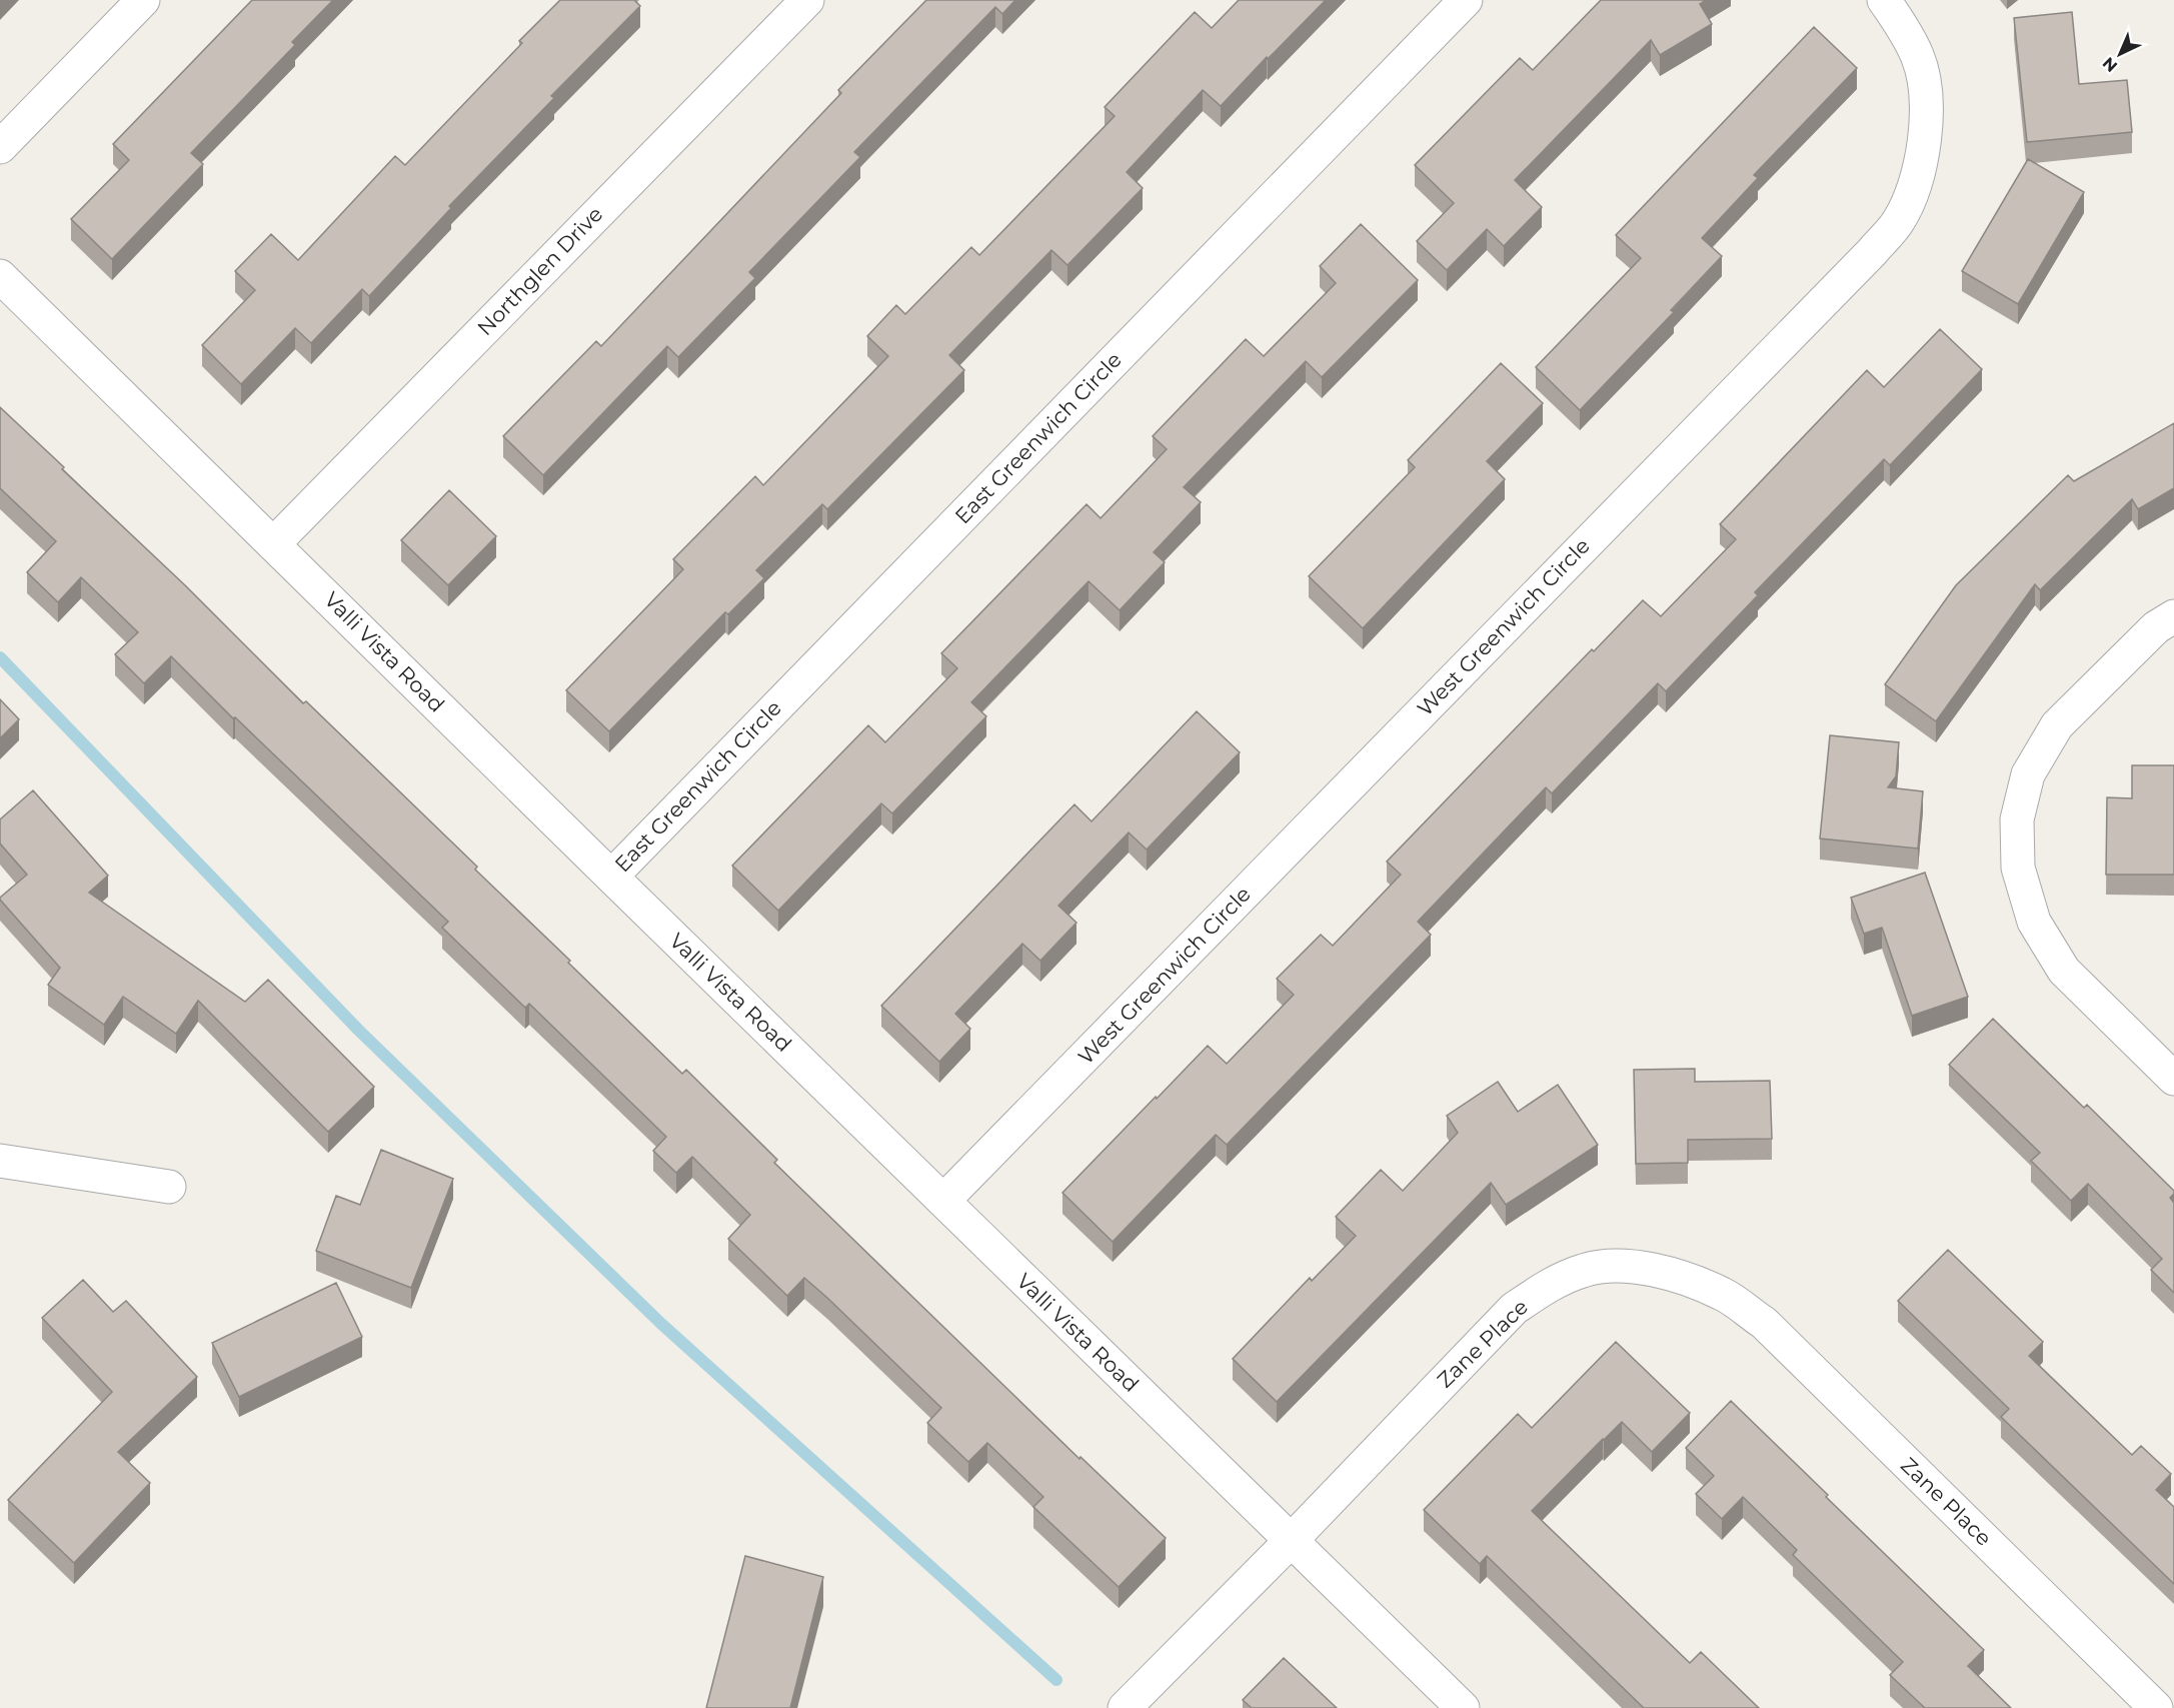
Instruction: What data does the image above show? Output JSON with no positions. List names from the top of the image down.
{
  "streets": {
    "street": [
      "Northglen Drive",
      "East Greenwich Circle",
      "West Greenwich Circle",
      "Valli Vista Road",
      "Zane Place"
    ]
  },
  "crossings": [
    ["Northglen Drive", "Valli Vista Road"],
    ["East Greenwich Circle", "Valli Vista Road"],
    ["West Greenwich Circle", "Valli Vista Road"],
    ["Valli Vista Road", "Zane Place"]
  ],
  "north": "bottom left"
}
